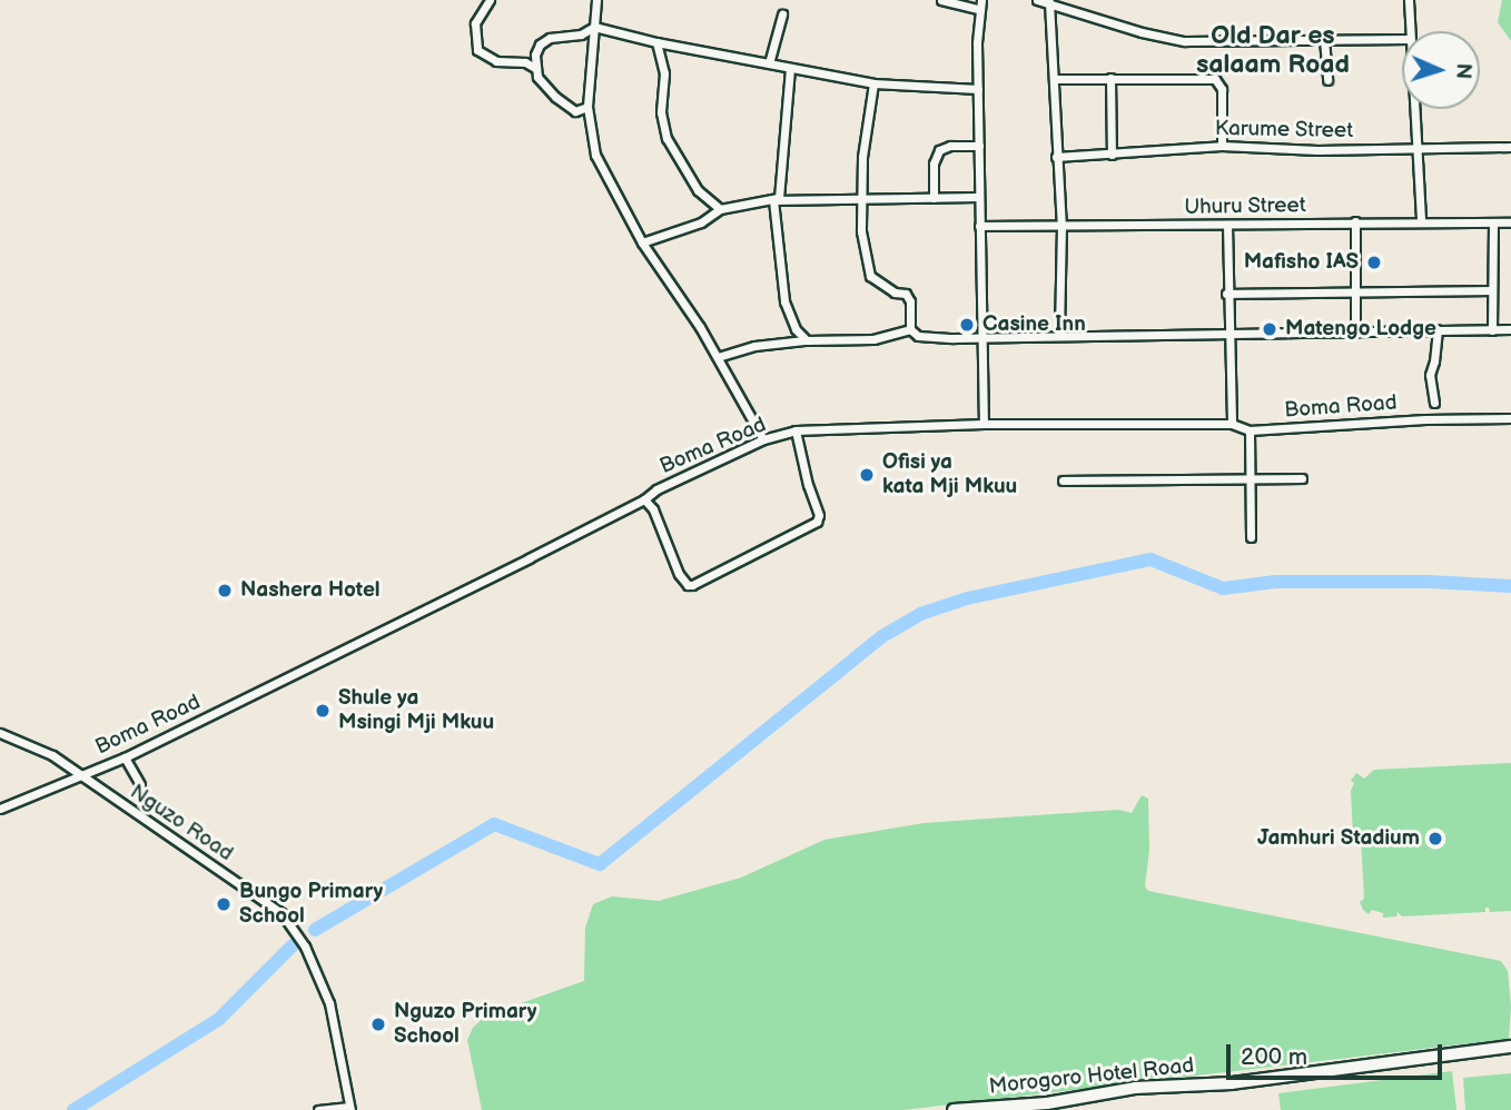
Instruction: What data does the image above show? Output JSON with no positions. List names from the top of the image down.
{
  "streets": {
    "street": [
      "Karume Street",
      "Uhuru Street",
      "Boma Road",
      "Nguzo Road",
      "Morogoro Hotel Road"
    ]
  },
  "crossings": [
    ["Boma Road", "Nguzo Road"]
  ],
  "districts": ["Old Dar es salaam Road"],
  "places": [
    "Mafisho IAS",
    "Casine Inn",
    "Matengo Lodge",
    "Ofisi ya kata Mji Mkuu",
    "Nashera Hotel",
    "Shule ya Msingi Mji Mkuu",
    "Jamhuri Stadium",
    "Bungo Primary School",
    "Nguzo Primary School"
  ],
  "scale_bar": "200 m",
  "north": "right"
}
